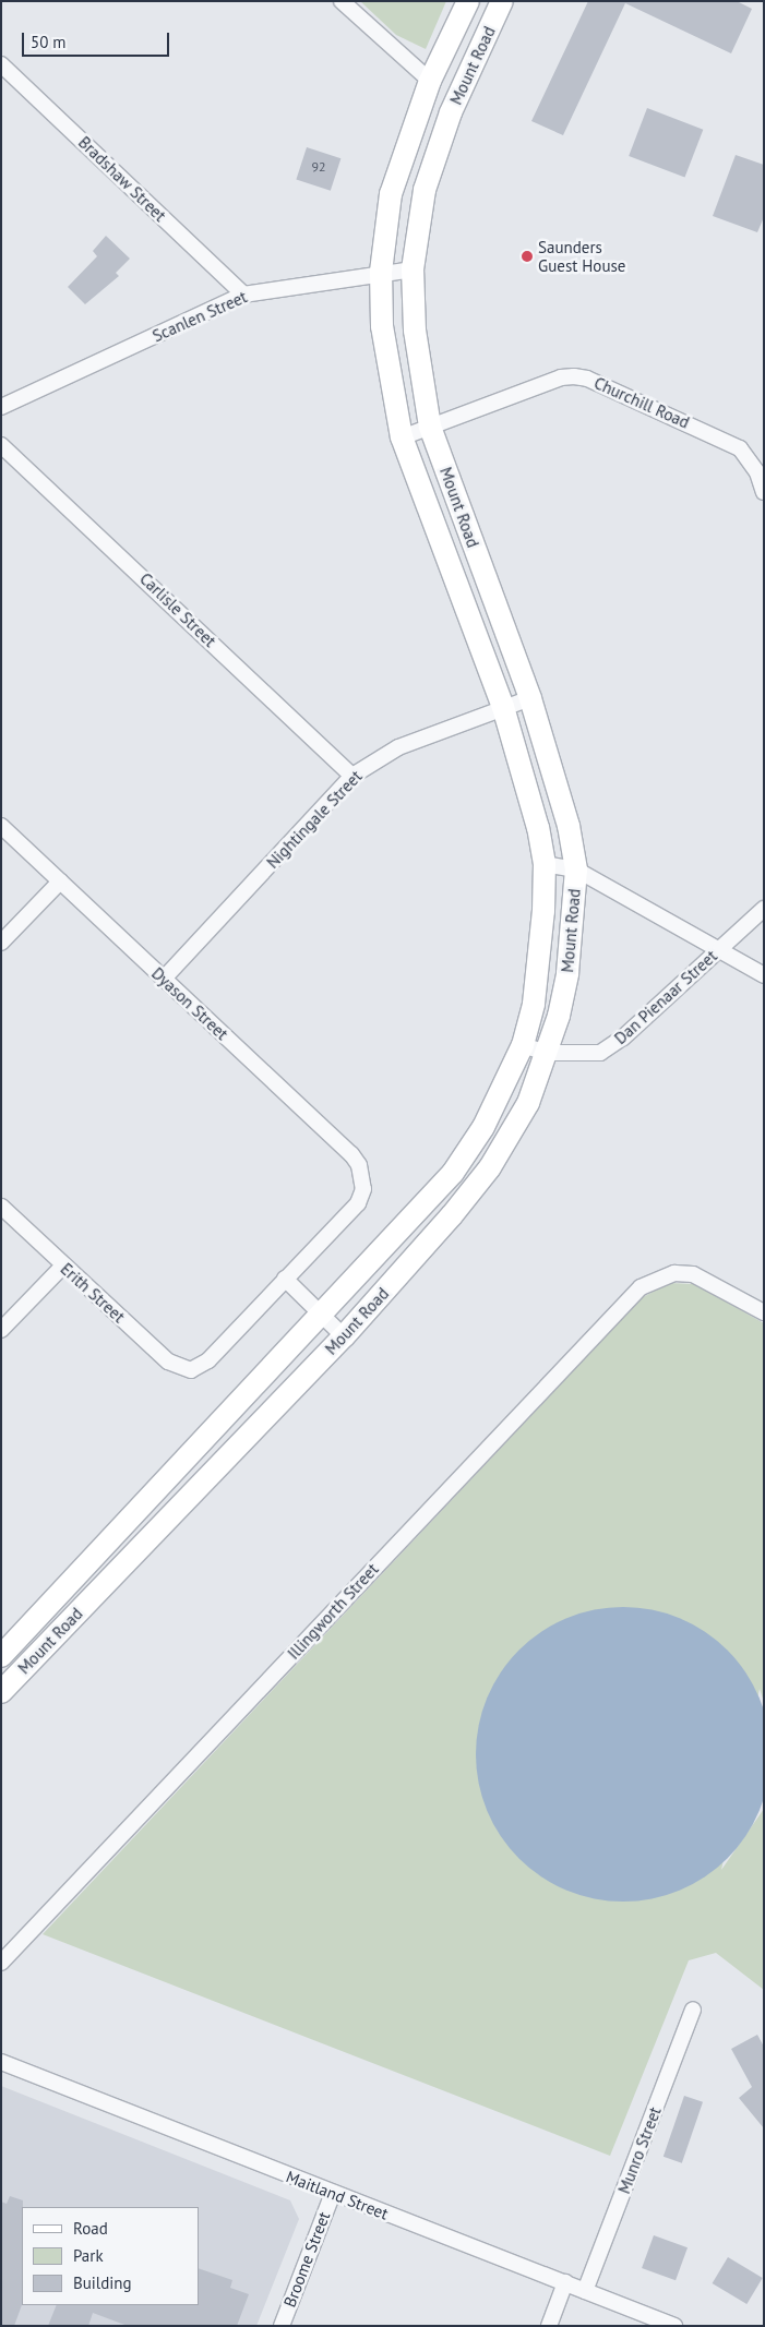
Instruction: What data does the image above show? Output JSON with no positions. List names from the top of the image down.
{
  "streets": {
    "main road": ["Mount Road"],
    "street": [
      "Bradshaw Street",
      "Scanlen Street",
      "Churchill Road",
      "Carlisle Street",
      "Nightingale Street",
      "Dan Pienaar Street",
      "Dyason Street",
      "Erith Street",
      "Illingworth Street",
      "Munro Street",
      "Maitland Street",
      "Broome Street"
    ]
  },
  "crossings": [
    ["Mount Road", "Scanlen Street"],
    ["Mount Road", "Churchill Road"],
    ["Mount Road", "Nightingale Street"],
    ["Mount Road", "Dan Pienaar Street"],
    ["Bradshaw Street", "Scanlen Street"],
    ["Carlisle Street", "Nightingale Street"],
    ["Nightingale Street", "Dyason Street"],
    ["Dyason Street", "Erith Street"],
    ["Munro Street", "Maitland Street"],
    ["Maitland Street", "Broome Street"]
  ],
  "places": ["Saunders Guest House"],
  "house_numbers": ["92"],
  "legend": ["Road", "Park", "Building"],
  "scale_bar": "50 m"
}
